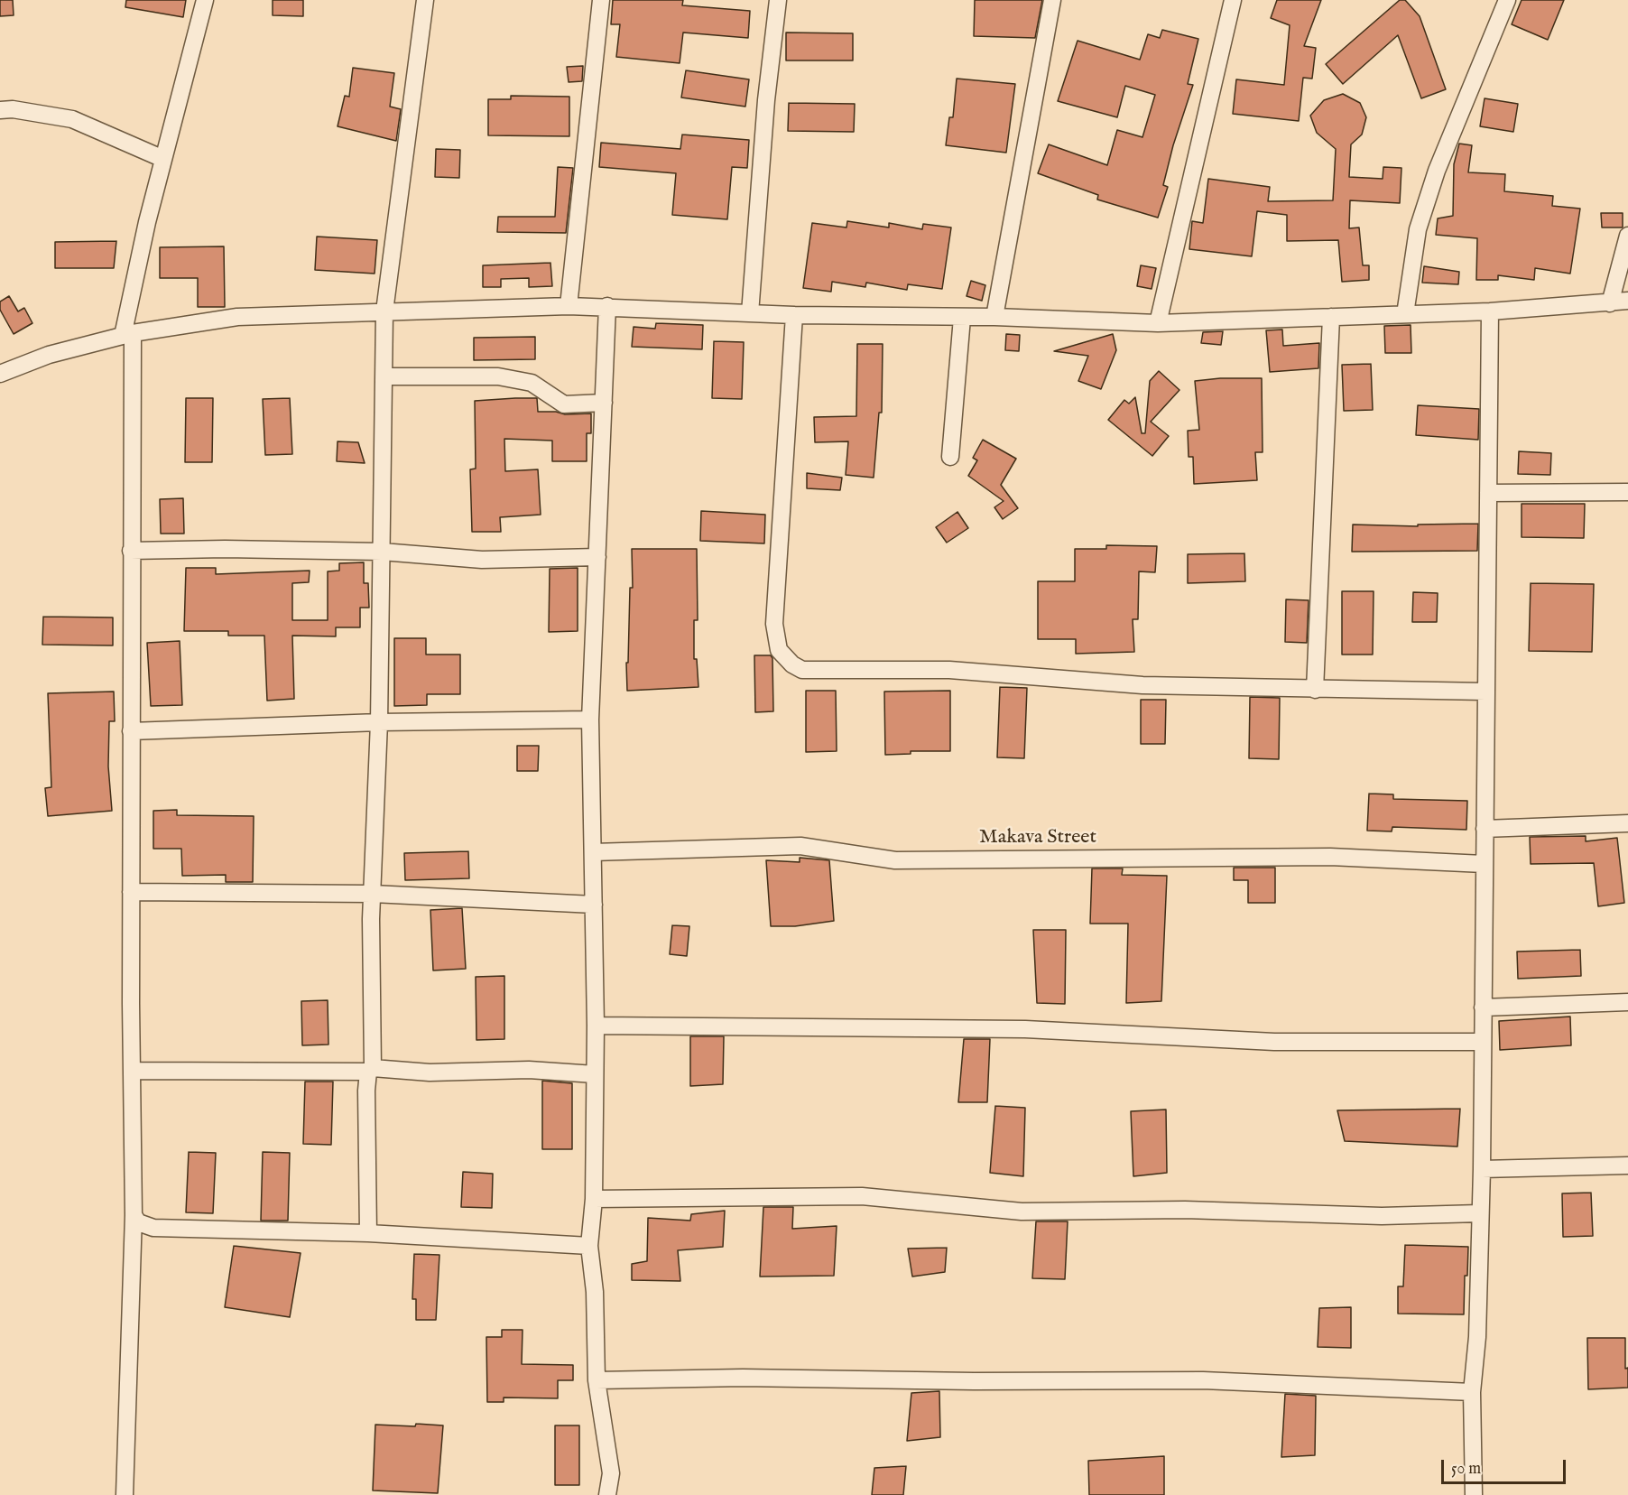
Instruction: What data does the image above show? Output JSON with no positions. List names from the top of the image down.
{
  "streets": {
    "street": ["Makava Street"]
  },
  "scale_bar": "50 m"
}
